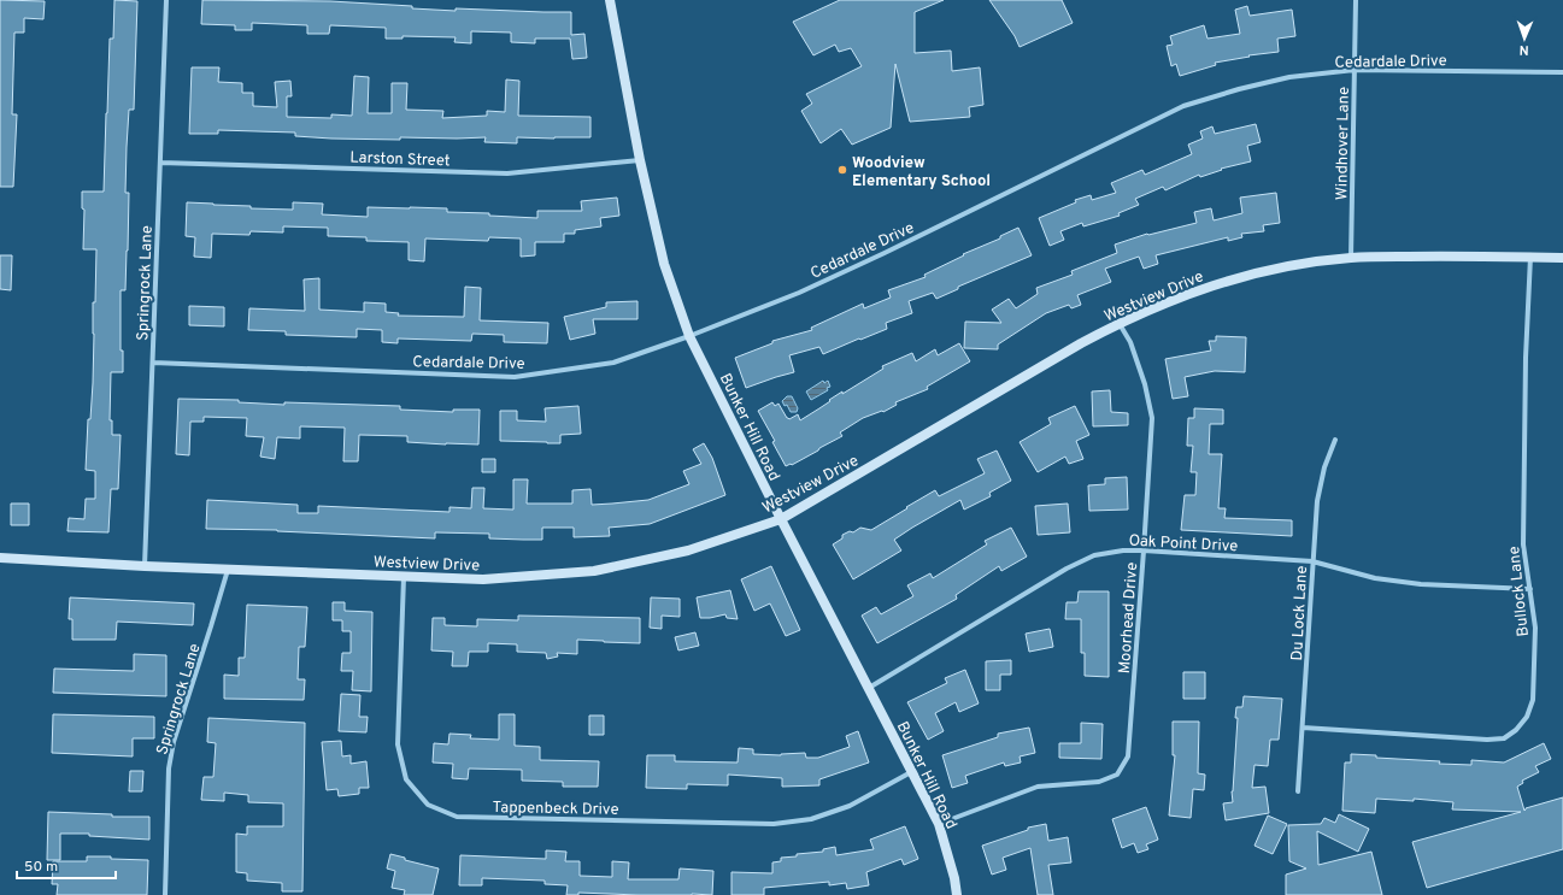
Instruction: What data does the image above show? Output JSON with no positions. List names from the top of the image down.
{
  "streets": {
    "main road": ["Westview Drive", "Bunker Hill Road"],
    "street": [
      "Cedardale Drive",
      "Windhover Lane",
      "Larston Street",
      "Springrock Lane",
      "Oak Point Drive",
      "Bullock Lane",
      "Du Lock Lane",
      "Moorhead Drive",
      "Tappenbeck Drive"
    ]
  },
  "crossings": [
    ["Cedardale Drive", "Windhover Lane"],
    ["Cedardale Drive", "Springrock Lane"],
    ["Cedardale Drive", "Bunker Hill Road"],
    ["Windhover Lane", "Westview Drive"],
    ["Larston Street", "Springrock Lane"],
    ["Larston Street", "Bunker Hill Road"],
    ["Springrock Lane", "Westview Drive"],
    ["Westview Drive", "Bunker Hill Road"],
    ["Westview Drive", "Bullock Lane"],
    ["Westview Drive", "Moorhead Drive"],
    ["Westview Drive", "Tappenbeck Drive"],
    ["Bunker Hill Road", "Oak Point Drive"],
    ["Bunker Hill Road", "Moorhead Drive"],
    ["Bunker Hill Road", "Tappenbeck Drive"],
    ["Oak Point Drive", "Bullock Lane"],
    ["Oak Point Drive", "Du Lock Lane"],
    ["Oak Point Drive", "Moorhead Drive"],
    ["Bullock Lane", "Du Lock Lane"]
  ],
  "places": ["Woodview Elementary School"],
  "scale_bar": "50 m",
  "north": "bottom"
}
